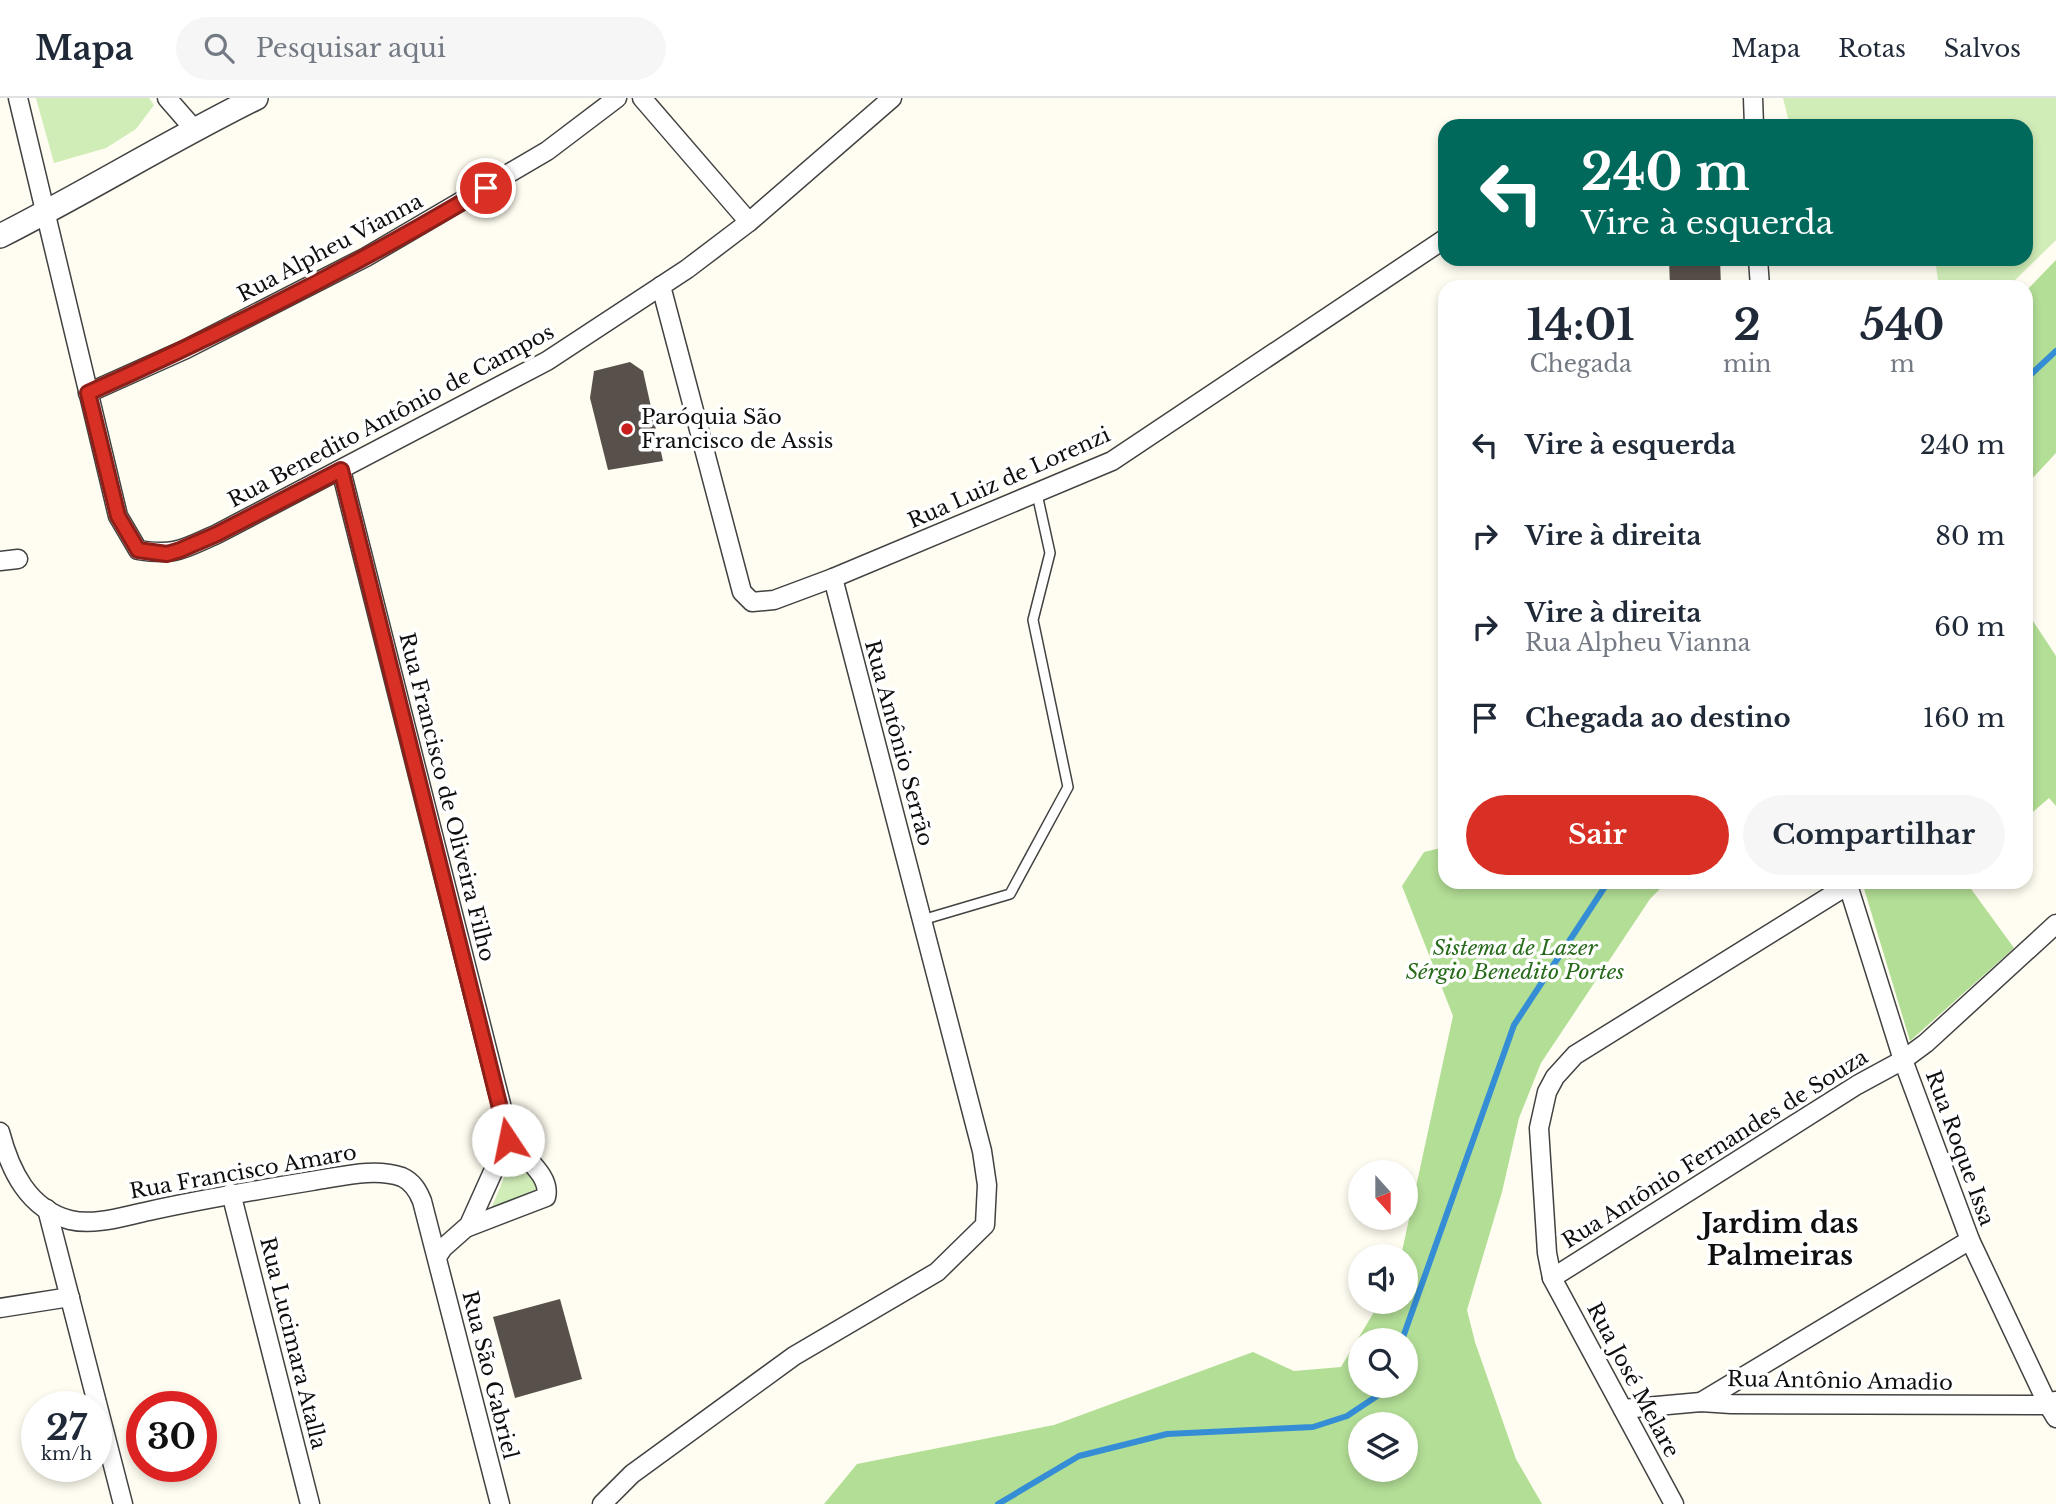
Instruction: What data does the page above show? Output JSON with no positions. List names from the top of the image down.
{
  "streets": {
    "street": [
      "Rua Alpheu Vianna",
      "Rua Benedito Antônio de Campos",
      "Rua Luiz de Lorenzi",
      "Rua Antônio Serrão",
      "Rua Francisco de Oliveira Filho",
      "Rua Roque Issa",
      "Rua Antônio Fernandes de Souza",
      "Rua Francisco Amaro",
      "Rua Lucimara Atalla",
      "Rua São Gabriel",
      "Rua José Melare",
      "Rua Antônio Amadio"
    ]
  },
  "crossings": [
    ["Rua Alpheu Vianna", "Rua Benedito Antônio de Campos"],
    ["Rua Benedito Antônio de Campos", "Rua Luiz de Lorenzi"],
    ["Rua Benedito Antônio de Campos", "Rua Francisco de Oliveira Filho"],
    ["Rua Luiz de Lorenzi", "Rua Antônio Serrão"],
    ["Rua Francisco de Oliveira Filho", "Rua Francisco Amaro"],
    ["Rua Francisco de Oliveira Filho", "Rua São Gabriel"],
    ["Rua Roque Issa", "Rua Antônio Fernandes de Souza"],
    ["Rua Roque Issa", "Rua Antônio Amadio"],
    ["Rua Antônio Fernandes de Souza", "Rua José Melare"],
    ["Rua Francisco Amaro", "Rua Lucimara Atalla"],
    ["Rua Francisco Amaro", "Rua São Gabriel"],
    ["Rua José Melare", "Rua Antônio Amadio"]
  ],
  "districts": ["Jardim das Palmeiras"],
  "parks": ["Sistema de Lazer Sérgio Benedito Portes"],
  "places": ["Paróquia São Francisco de Assis"],
  "north": "bottom",
  "page": {
    "header": "Mapa",
    "search": "Pesquisar aqui",
    "nav": ["Mapa", "Rotas", "Salvos"],
    "turn": ["240 m", "Vire à esquerda"],
    "eta": [
      "14:01",
      "Chegada",
      "2",
      "min",
      "540",
      "m"
    ],
    "list": [
      {
        "name": "Vire à esquerda",
        "value": "240 m"
      },
      {
        "name": "Vire à direita",
        "value": "80 m"
      },
      {
        "name": "Vire à direita",
        "note": "Rua Alpheu Vianna",
        "value": "60 m"
      },
      {
        "name": "Chegada ao destino",
        "value": "160 m"
      }
    ],
    "buttons": ["Sair", "Compartilhar"],
    "speed": "27 km/h",
    "limit": "30"
  }
}
